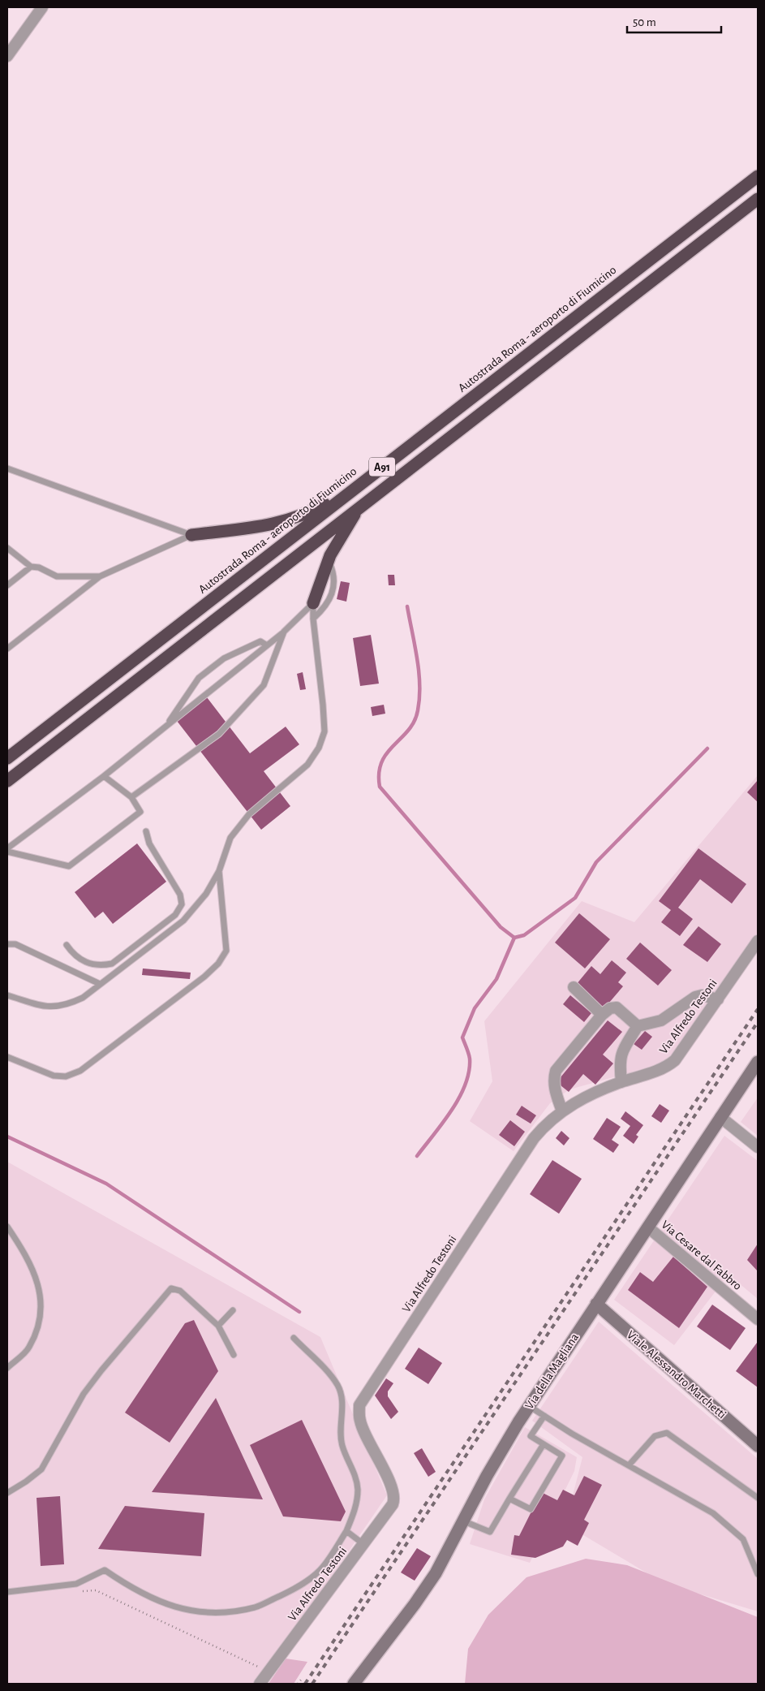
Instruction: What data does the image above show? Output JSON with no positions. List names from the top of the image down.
{
  "streets": {
    "highway": ["Autostrada Roma - aeroporto di Fiumicino", "A91"],
    "main road": ["Via della Magliana", "Viale Alessandro Marchetti"],
    "street": ["Via Alfredo Testoni", "Via Cesare dal Fabbro"]
  },
  "crossings": [
    ["Via Cesare dal Fabbro", "Via della Magliana"],
    ["Via della Magliana", "Viale Alessandro Marchetti"]
  ],
  "scale_bar": "50 m"
}
